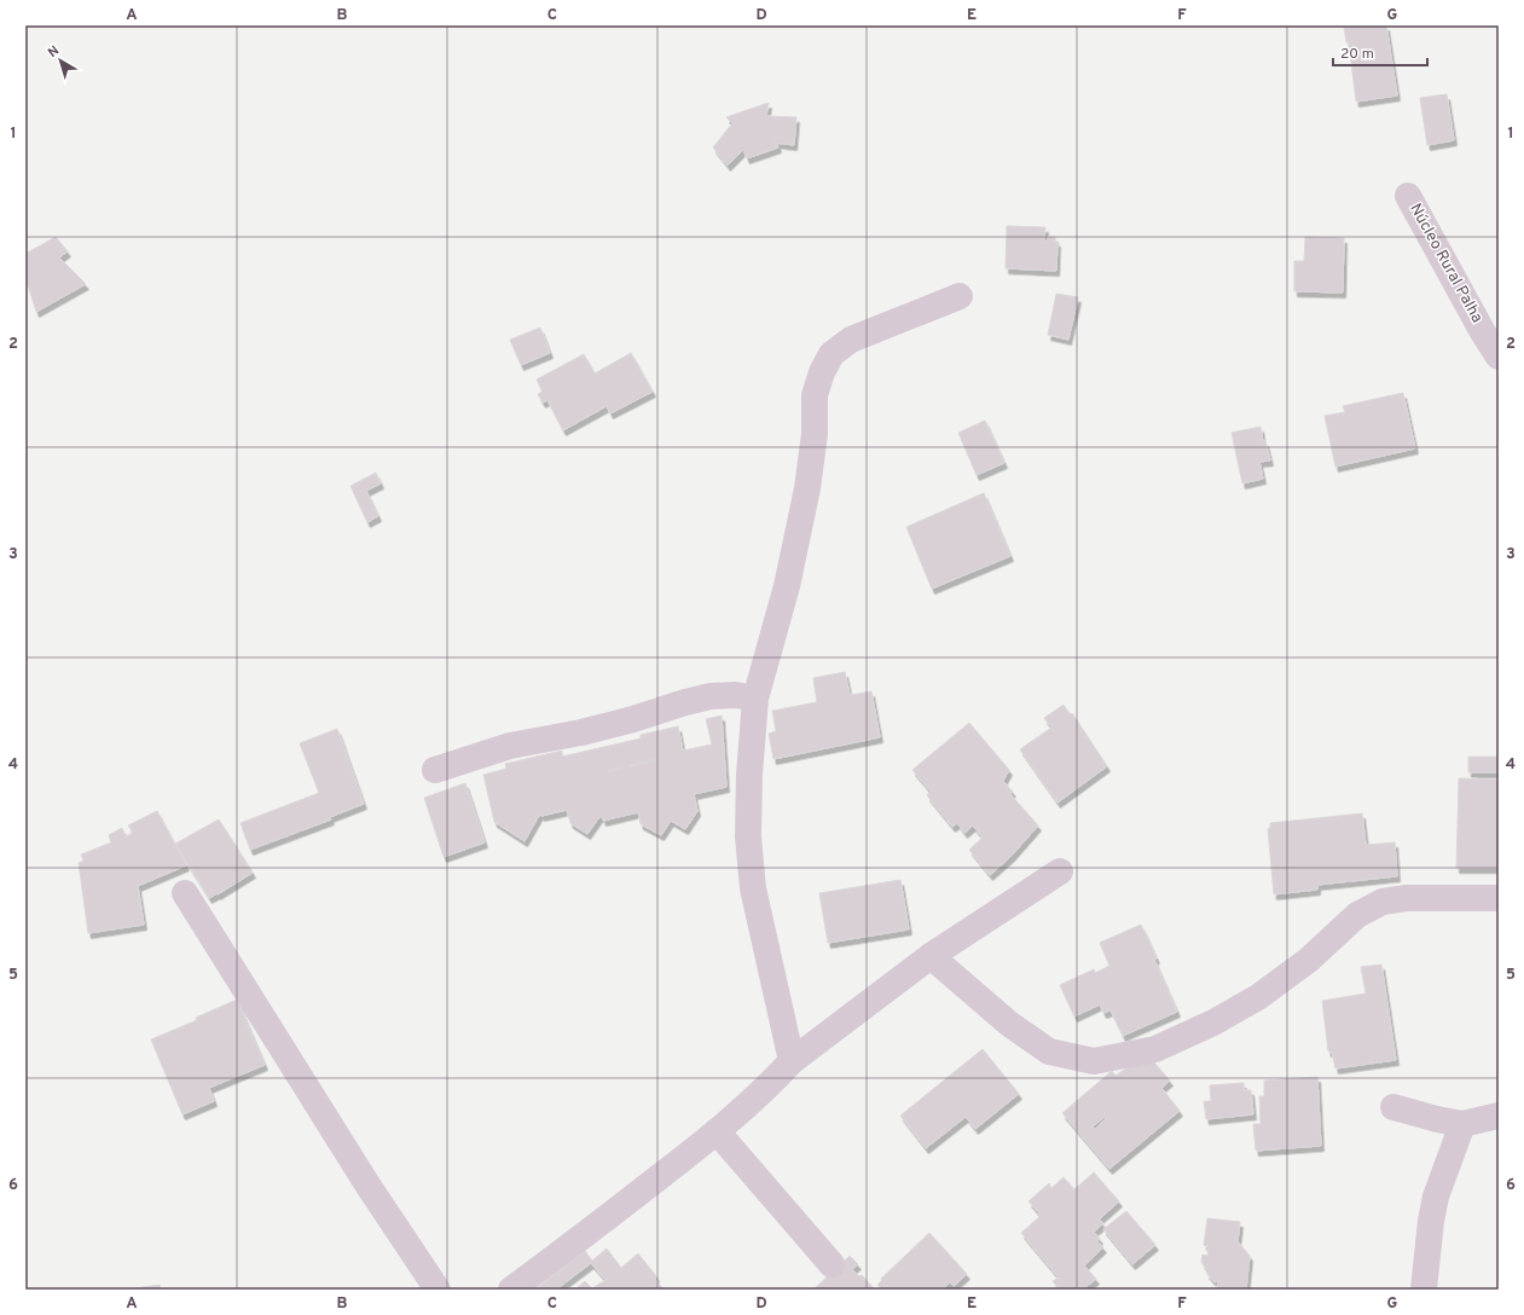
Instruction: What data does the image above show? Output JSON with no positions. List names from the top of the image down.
{
  "streets": {
    "street": ["Núcleo Rural Palha"]
  },
  "scale_bar": "20 m",
  "north": "top left",
  "grid": {
    "columns": [
      "A",
      "B",
      "C",
      "D",
      "E",
      "F",
      "G"
    ],
    "rows": [
      "1",
      "2",
      "3",
      "4",
      "5",
      "6"
    ]
  }
}
